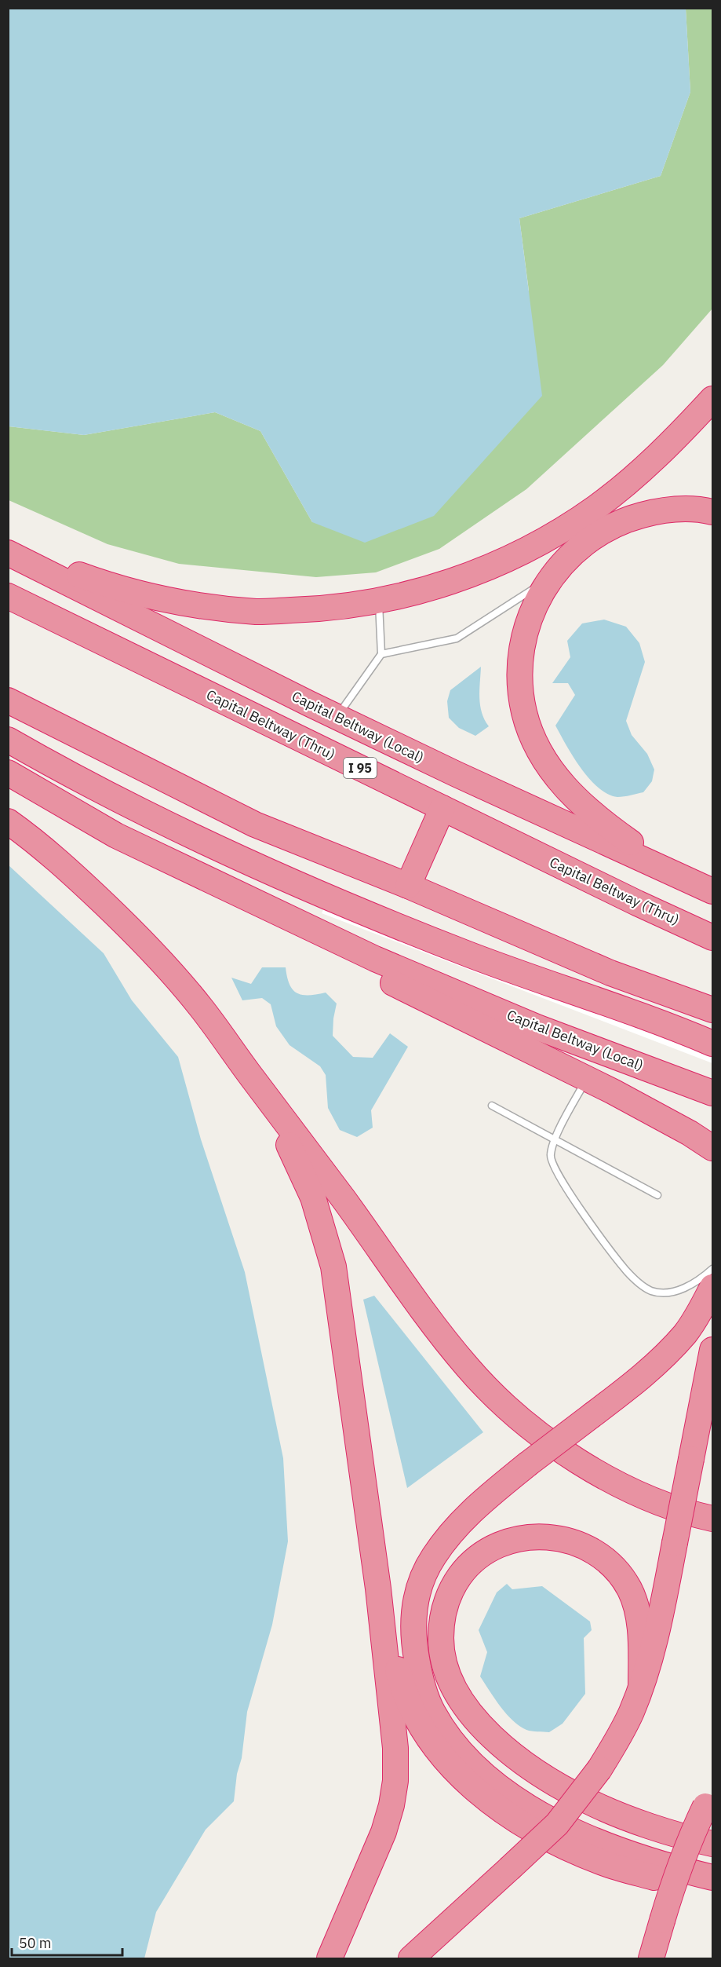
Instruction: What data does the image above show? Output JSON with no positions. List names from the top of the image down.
{
  "streets": {
    "highway": ["Capital Beltway (Thru)", "Capital Beltway (Local)", "I 95"]
  },
  "scale_bar": "50 m"
}
